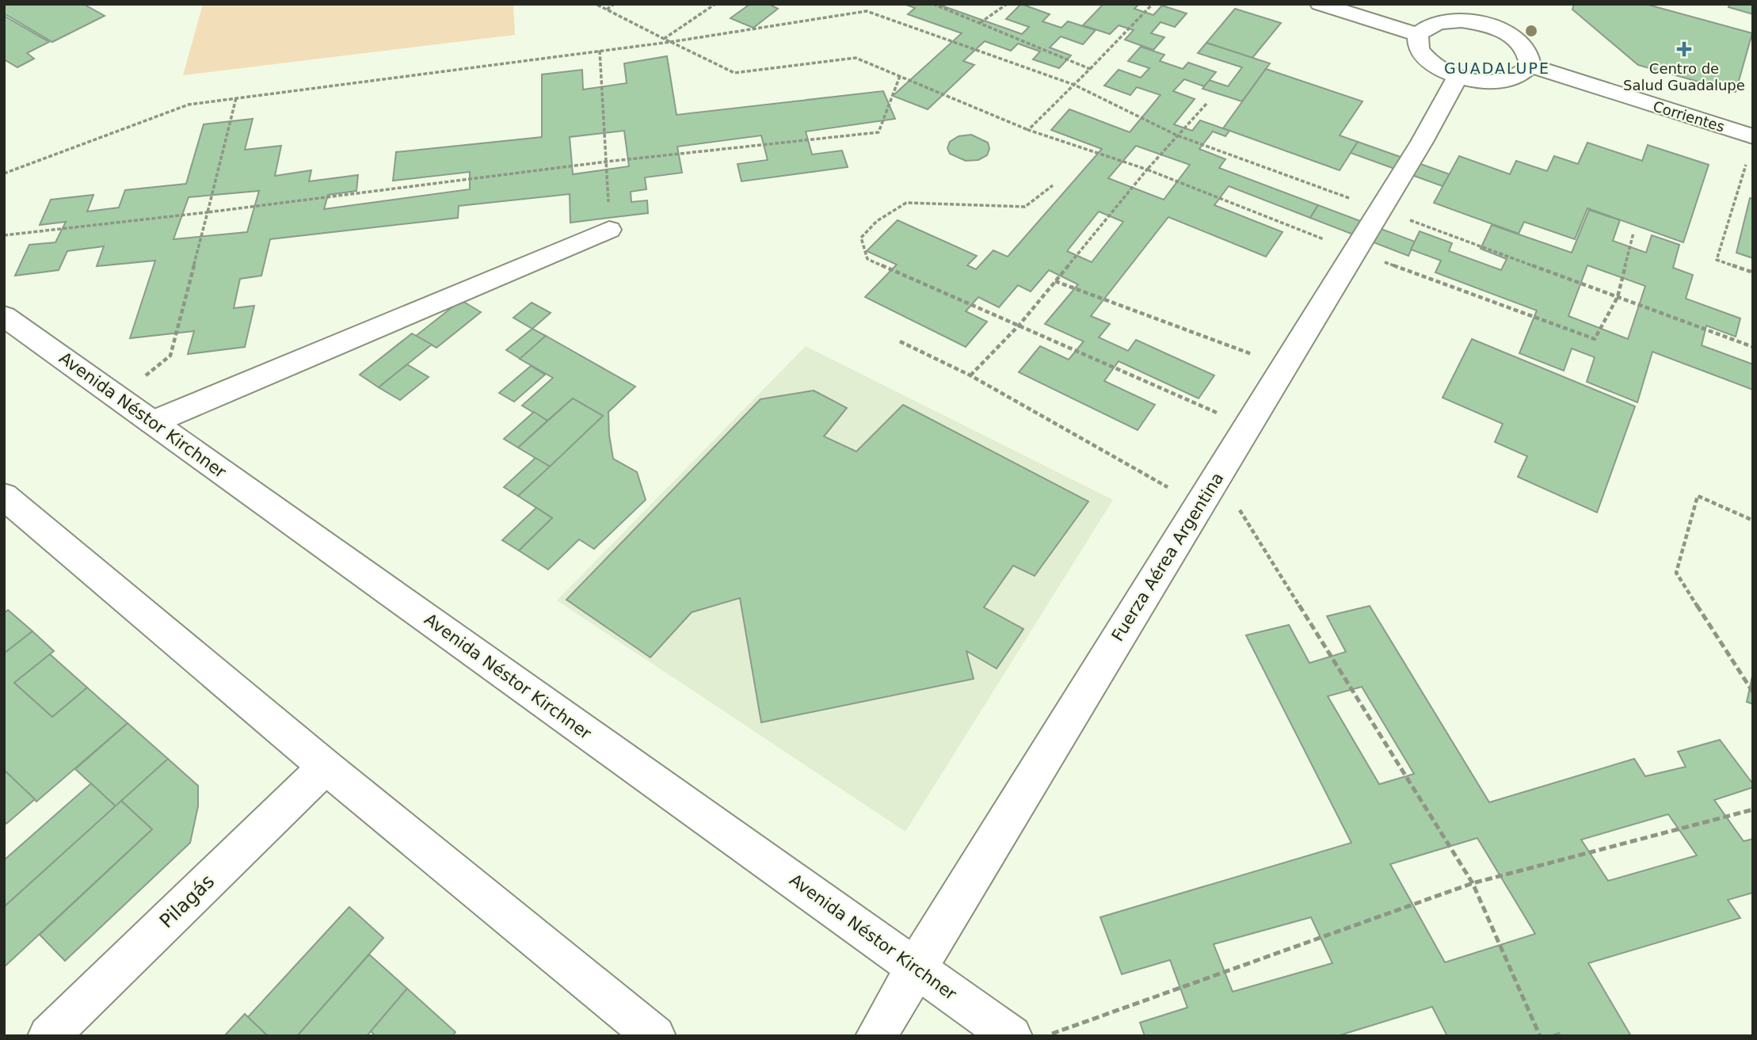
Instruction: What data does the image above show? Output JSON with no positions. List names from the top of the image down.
{
  "streets": {
    "street": [
      "Corrientes",
      "Avenida Néstor Kirchner",
      "Fuerza Aérea Argentina",
      "Pilagás"
    ]
  },
  "crossings": [
    ["Avenida Néstor Kirchner", "Fuerza Aérea Argentina"]
  ],
  "districts": ["GUADALUPE"],
  "places": {
    "health": ["Centro de Salud Guadalupe"]
  }
}
